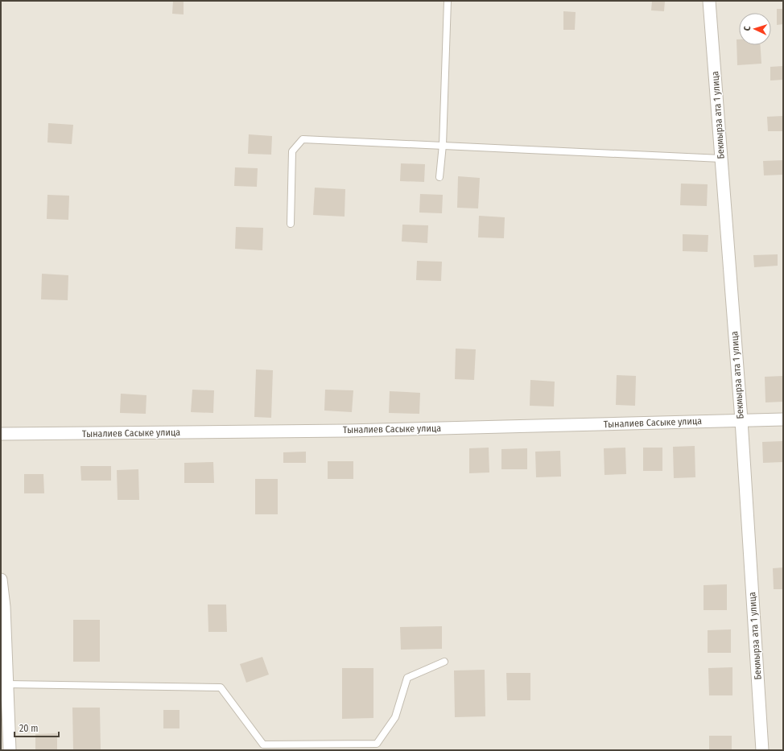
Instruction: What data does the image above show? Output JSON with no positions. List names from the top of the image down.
{
  "streets": {
    "street": ["Бекмырза ата 1 улица", "Тыналиев Сасыке улица"]
  },
  "crossings": [
    ["Бекмырза ата 1 улица", "Тыналиев Сасыке улица"]
  ],
  "scale_bar": "20 m",
  "north": "left"
}
